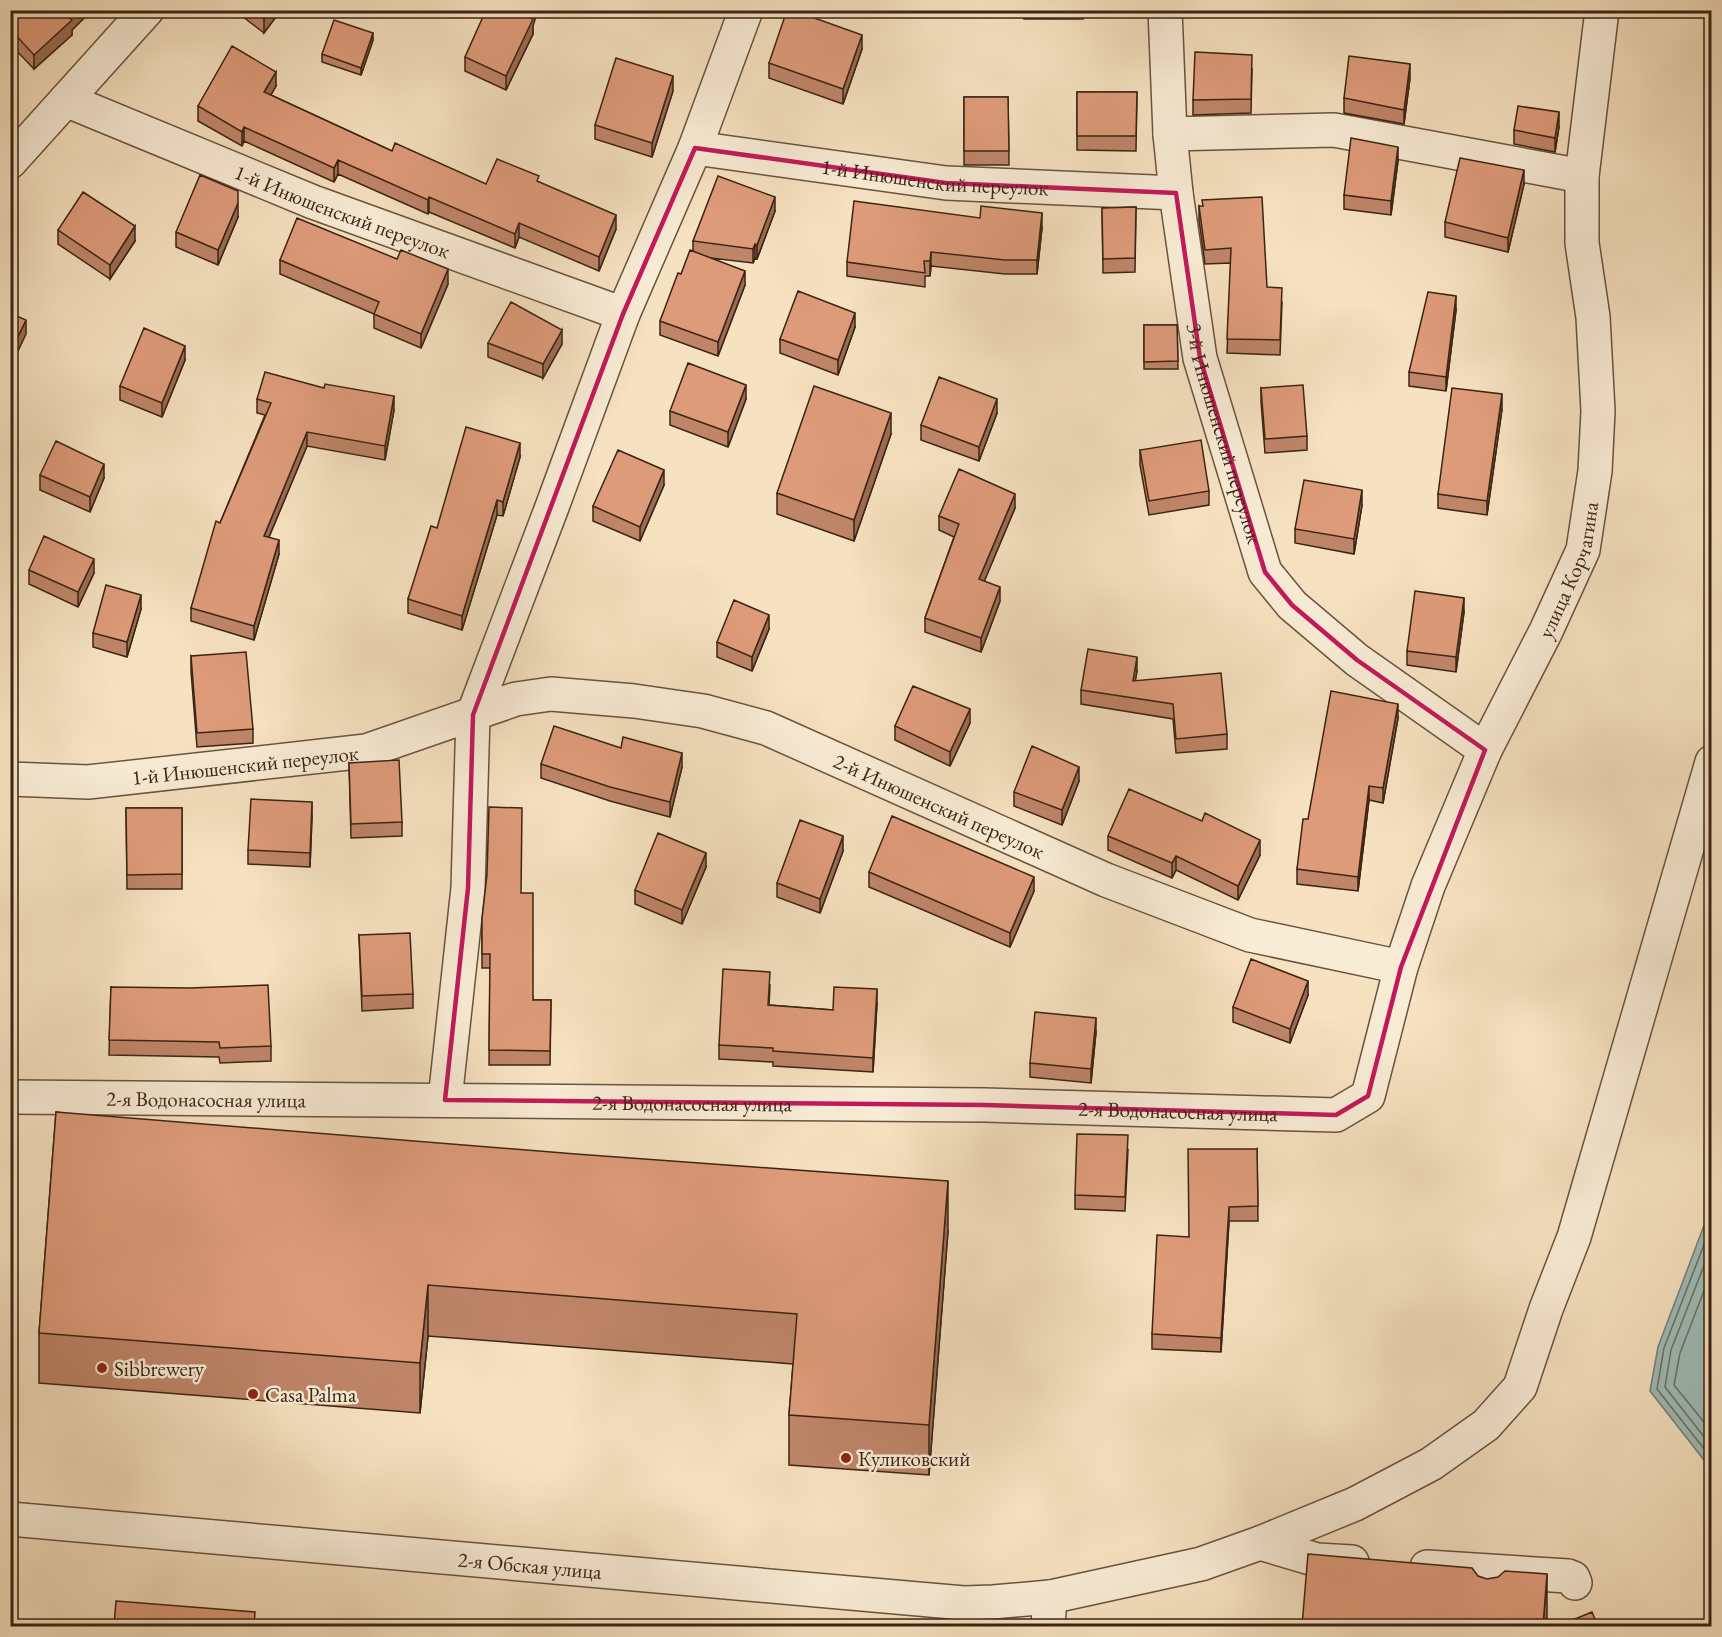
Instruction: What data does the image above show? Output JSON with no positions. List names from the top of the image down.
{
  "streets": {
    "street": [
      "1-й Инюшенский переулок",
      "3-й Инюшенский переулок",
      "улица Корчагина",
      "2-й Инюшенский переулок",
      "2-я Водонасосная улица",
      "2-я Обская улица"
    ]
  },
  "crossings": [
    ["1-й Инюшенский переулок", "3-й Инюшенский переулок"],
    ["1-й Инюшенский переулок", "2-й Инюшенский переулок"],
    ["3-й Инюшенский переулок", "улица Корчагина"],
    ["улица Корчагина", "2-й Инюшенский переулок"],
    ["улица Корчагина", "2-я Водонасосная улица"]
  ],
  "places": ["Sibbrewery", "Casa Palma", "Куликовский"]
}
